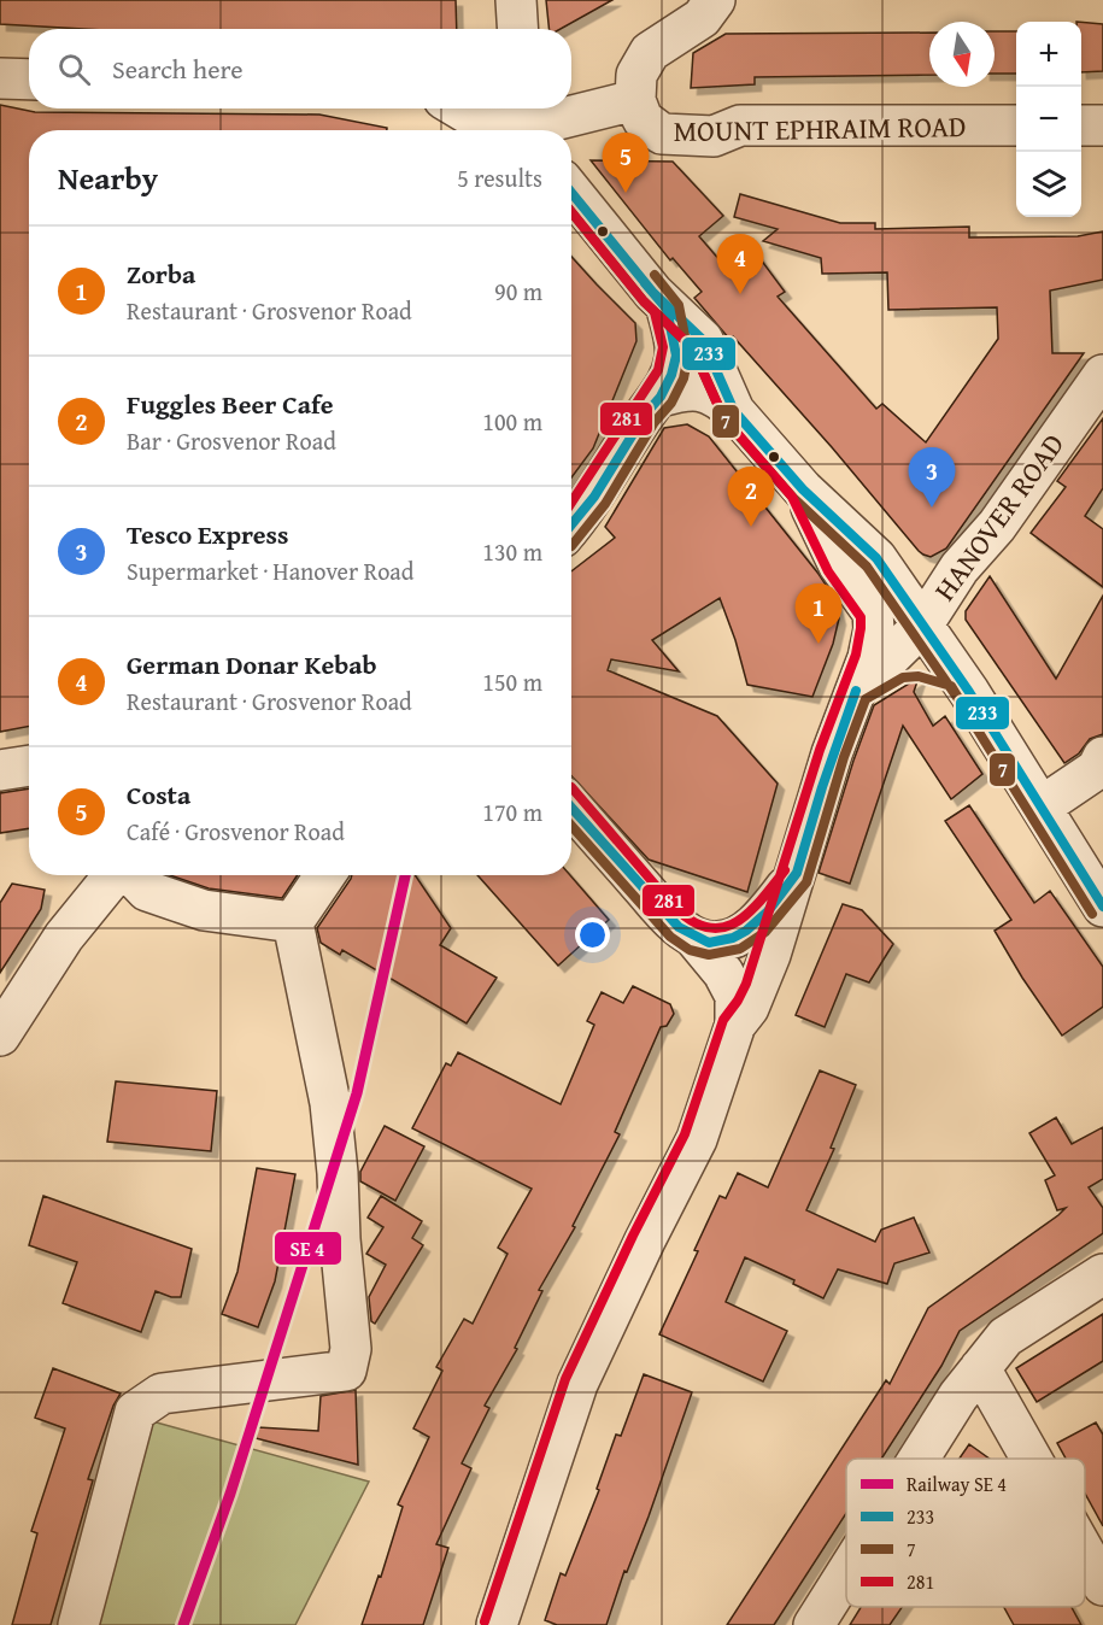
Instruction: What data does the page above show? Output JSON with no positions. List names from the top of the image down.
{
  "streets": {
    "street": ["MOUNT EPHRAIM ROAD", "HANOVER ROAD"]
  },
  "lines": ["transit line 233", "transit line 7", "transit line 281"],
  "legend": [
    "Railway SE 4",
    "233",
    "7",
    "281"
  ],
  "north": "bottom",
  "page": {
    "map_buttons": ["+", "−"],
    "search": "Search here",
    "heading": ["Nearby", "5 results"],
    "pins": [
      "5",
      "4",
      "3",
      "2",
      "1"
    ],
    "list": [
      {
        "mark": "1",
        "name": "Zorba",
        "note": "Restaurant · Grosvenor Road",
        "value": "90 m"
      },
      {
        "mark": "2",
        "name": "Fuggles Beer Cafe",
        "note": "Bar · Grosvenor Road",
        "value": "100 m"
      },
      {
        "mark": "3",
        "name": "Tesco Express",
        "note": "Supermarket · Hanover Road",
        "value": "130 m"
      },
      {
        "mark": "4",
        "name": "German Donar Kebab",
        "note": "Restaurant · Grosvenor Road",
        "value": "150 m"
      },
      {
        "mark": "5",
        "name": "Costa",
        "note": "Café · Grosvenor Road",
        "value": "170 m"
      }
    ]
  }
}
